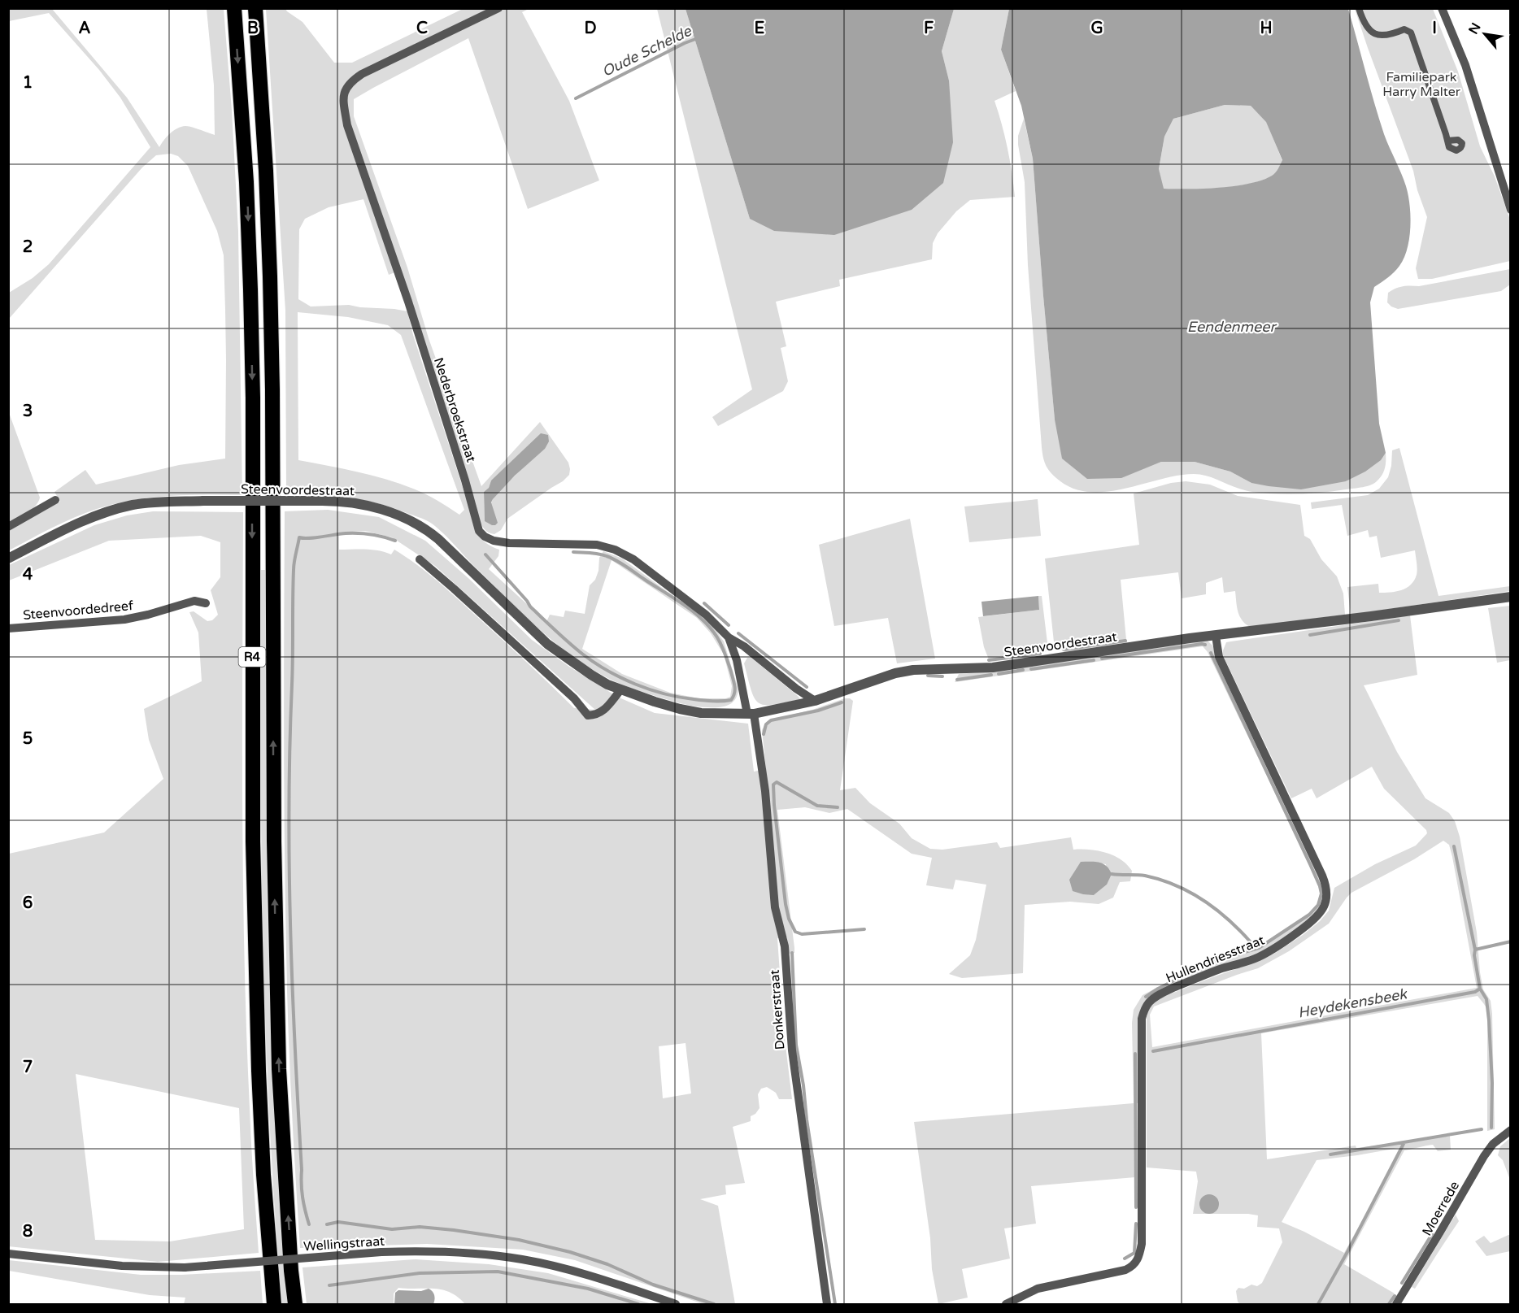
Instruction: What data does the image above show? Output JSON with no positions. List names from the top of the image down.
{
  "streets": {
    "highway": ["R4"],
    "street": [
      "Nederbroekstraat",
      "Steenvoordestraat",
      "Steenvoordedreef",
      "Hullendriesstraat",
      "Donkerstraat",
      "Moerrede",
      "Wellingstraat"
    ]
  },
  "crossings": [
    ["Nederbroekstraat", "Steenvoordestraat"],
    ["Nederbroekstraat", "Donkerstraat"],
    ["Steenvoordestraat", "Hullendriesstraat"],
    ["Steenvoordestraat", "Donkerstraat"]
  ],
  "water": ["Oude Schelde", "Eendenmeer", "Heydekensbeek"],
  "parks": ["Familiepark Harry Malter"],
  "north": "top left",
  "grid": {
    "columns": [
      "A",
      "B",
      "C",
      "D",
      "E",
      "F",
      "G",
      "H",
      "I"
    ],
    "rows": [
      "1",
      "2",
      "3",
      "4",
      "5",
      "6",
      "7",
      "8"
    ]
  }
}
